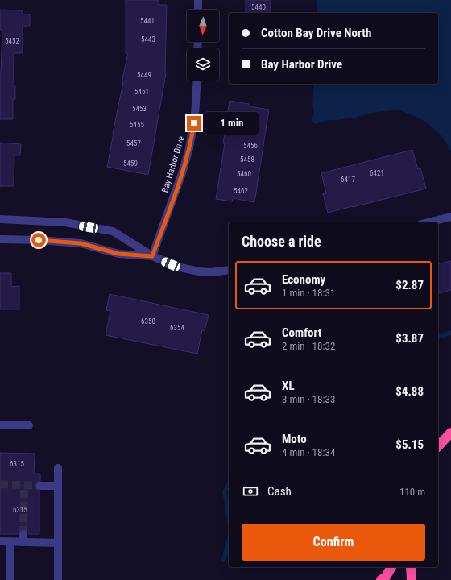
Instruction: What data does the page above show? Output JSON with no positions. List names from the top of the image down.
{
  "streets": {
    "street": ["Bay Harbor Drive"]
  },
  "house_numbers": [
    "5440",
    "5441",
    "5443",
    "5452",
    "5449",
    "5451",
    "5453",
    "5455",
    "5457",
    "5456",
    "5458",
    "5459",
    "6421",
    "5460",
    "6417",
    "5462",
    "6350",
    "6354",
    "6315",
    "6315"
  ],
  "north": "bottom",
  "page": {
    "banner": ["Cotton Bay Drive North", "Bay Harbor Drive"],
    "bubble": "1 min",
    "heading": "Choose a ride",
    "list": [
      {
        "name": "Economy",
        "note": "1 min · 18:31",
        "value": "$2.87"
      },
      {
        "name": "Comfort",
        "note": "2 min · 18:32",
        "value": "$3.87"
      },
      {
        "name": "XL",
        "note": "3 min · 18:33",
        "value": "$4.88"
      },
      {
        "name": "Moto",
        "note": "4 min · 18:34",
        "value": "$5.15"
      }
    ],
    "pay": ["Cash", "110 m"],
    "buttons": "Confirm"
  }
}
